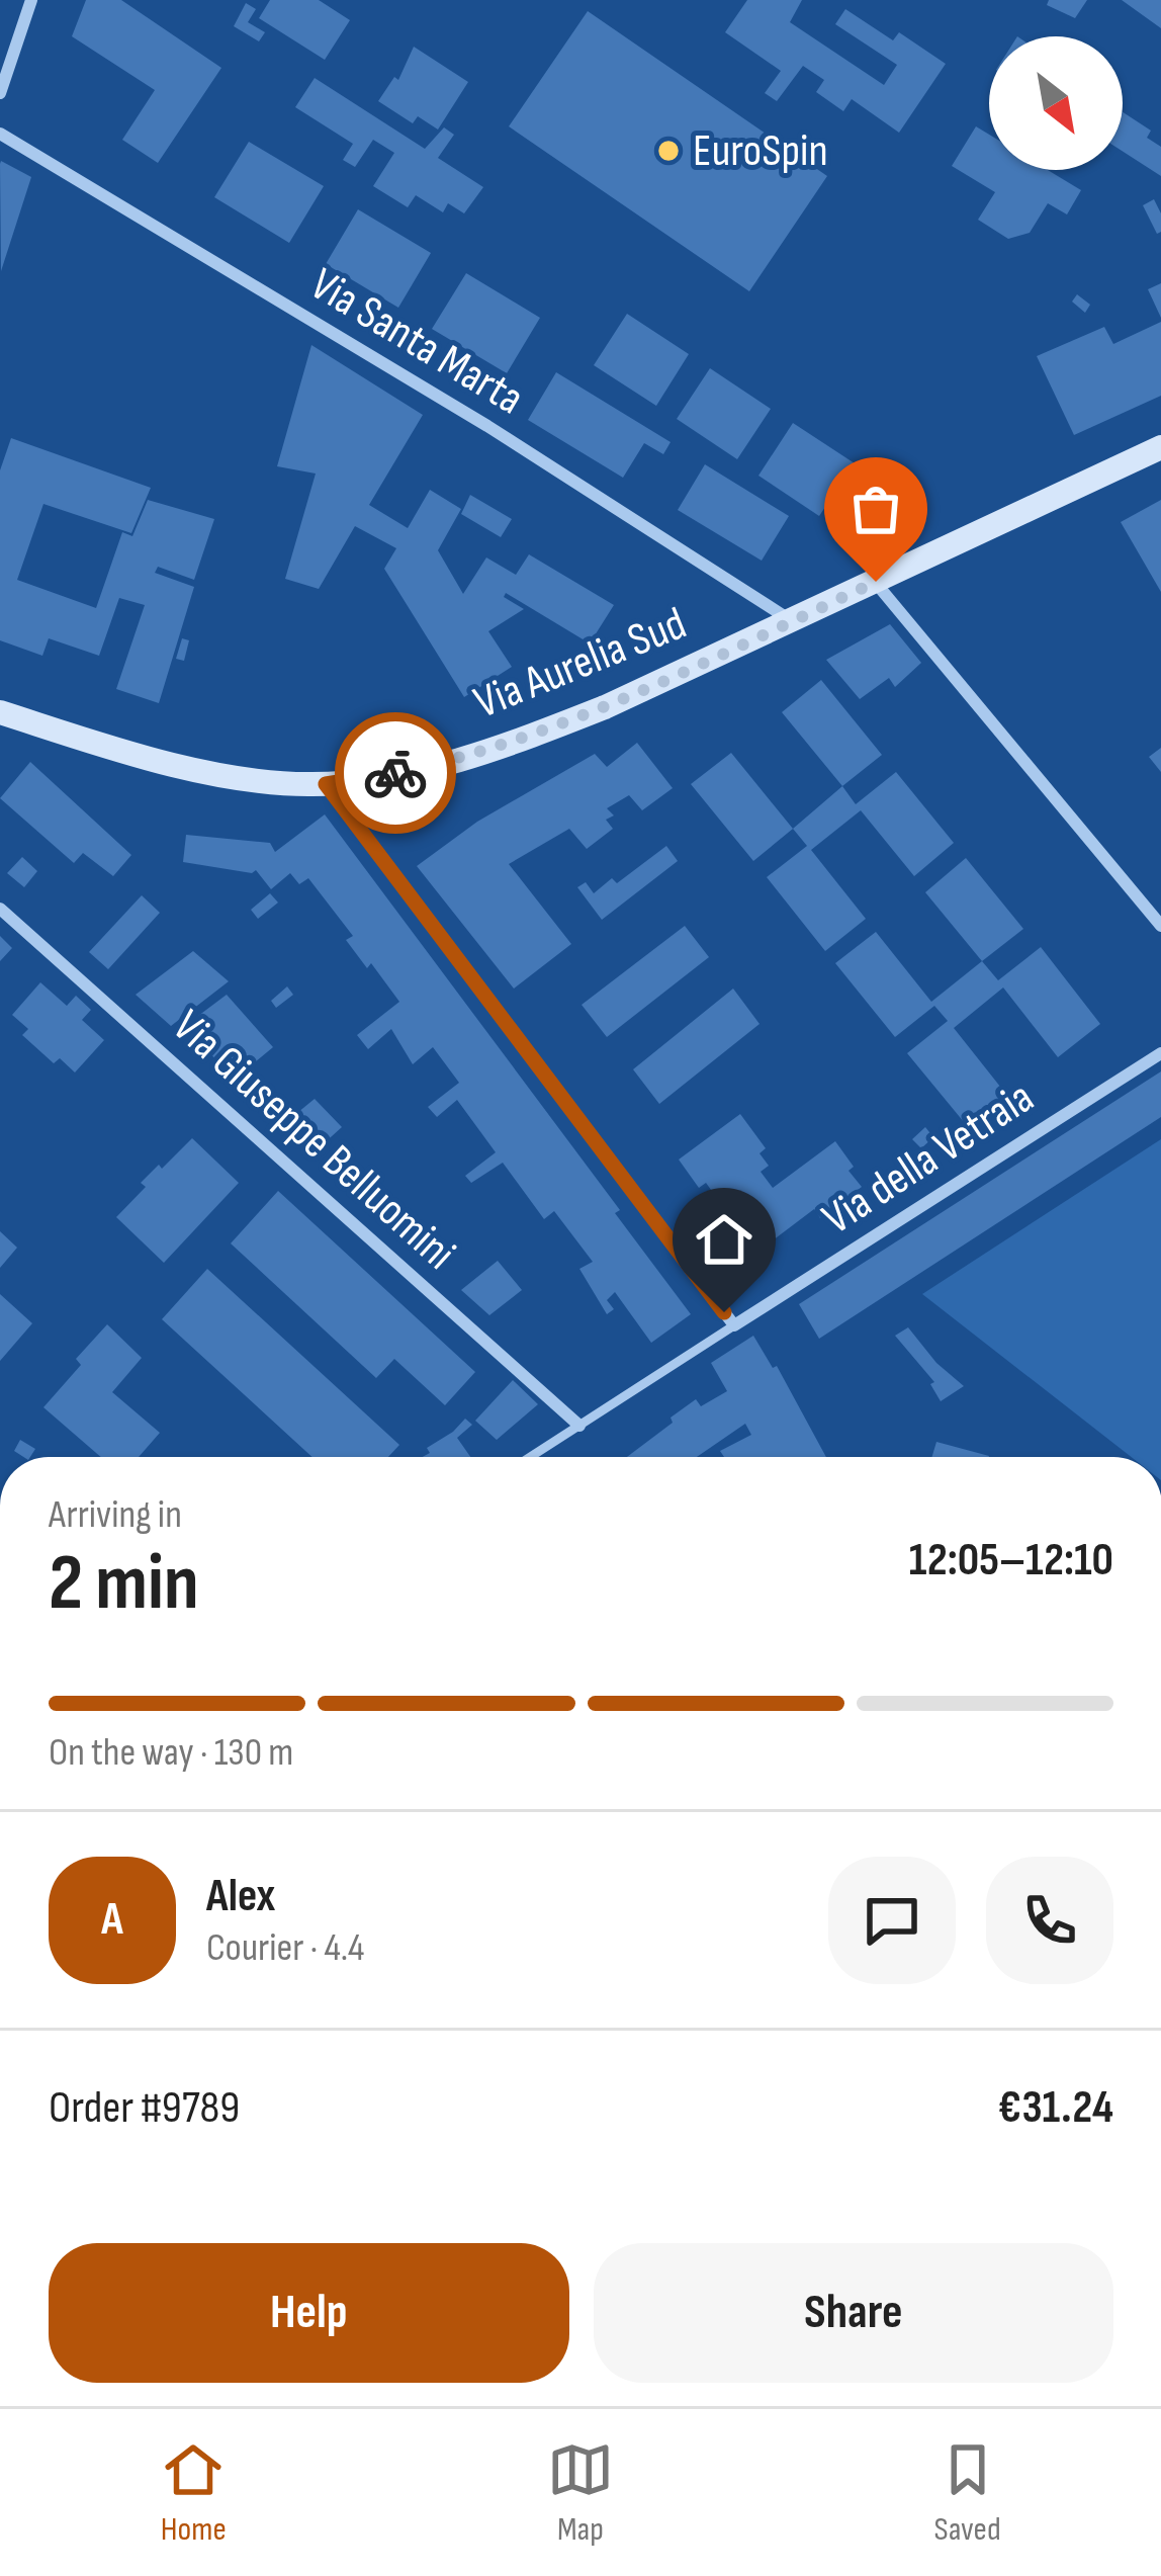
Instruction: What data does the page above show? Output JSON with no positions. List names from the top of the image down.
{
  "streets": {
    "main road": ["Via Aurelia Sud"],
    "street": ["Via Santa Marta", "Via Giuseppe Belluomini", "Via della Vetraia"]
  },
  "crossings": [
    ["Via Santa Marta", "Via Aurelia Sud"]
  ],
  "places": ["EuroSpin"],
  "north": "bottom right",
  "page": {
    "heading": ["2 min", "Arriving in", "12:05–12:10"],
    "panel": [
      "Alex",
      "Courier · 4.4",
      "Order #9789",
      "€31.24"
    ],
    "bar": "On the way · 130 m",
    "round": "A",
    "buttons": ["Help", "Share"],
    "tabs": ["Home", "Map", "Saved"]
  }
}
